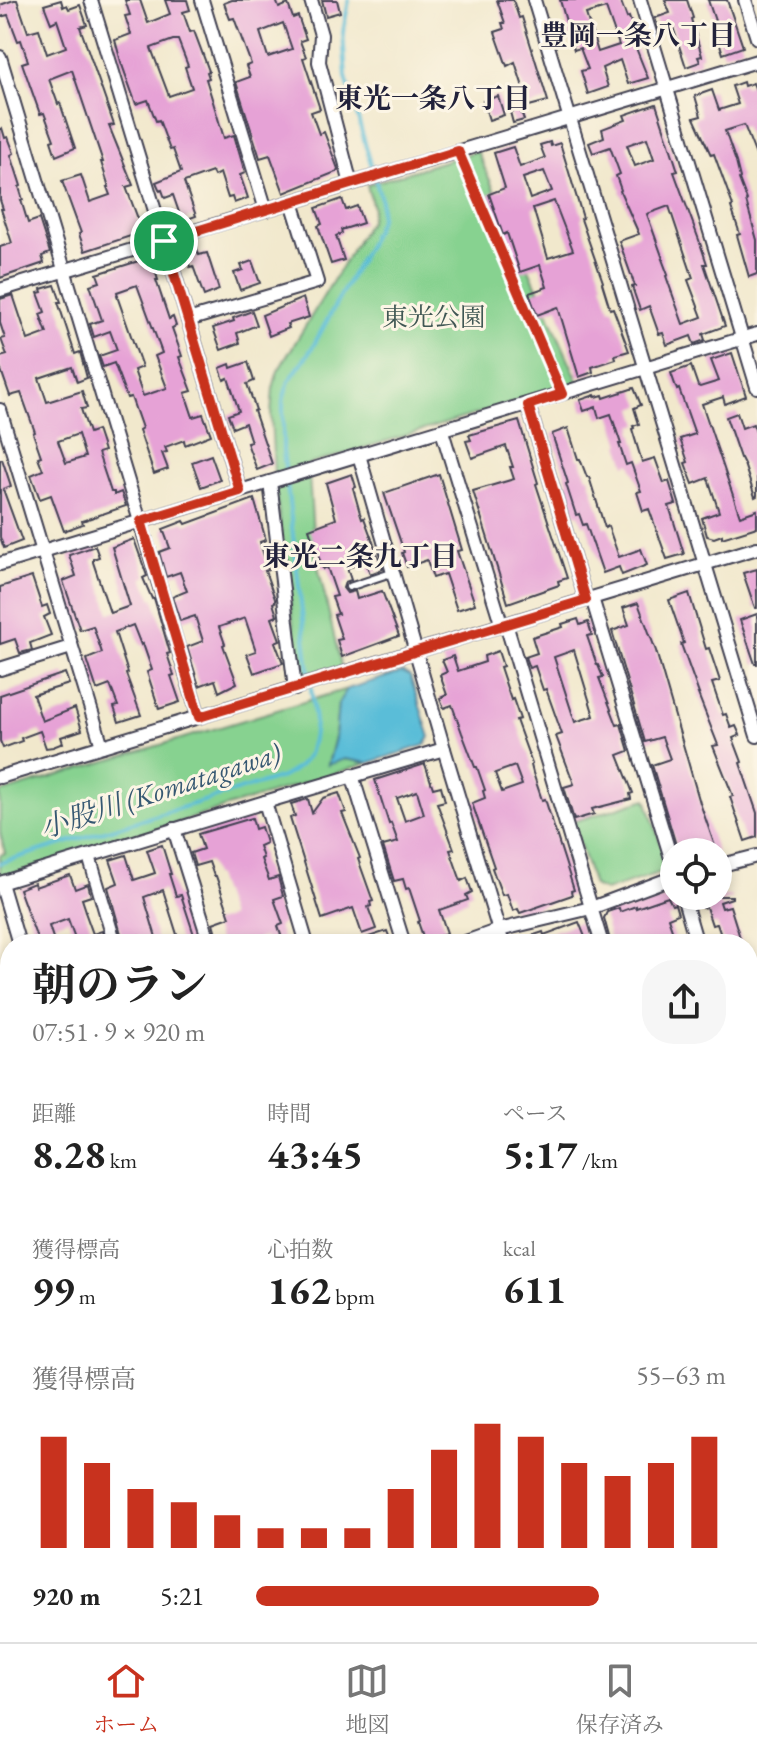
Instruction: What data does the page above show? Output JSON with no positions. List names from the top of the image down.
{
  "districts": ["豊岡一条八丁目", "東光一条八丁目", "東光二条九丁目"],
  "water": ["小股川 (Komatagawa)"],
  "parks": ["東光公園"],
  "page": {
    "heading": ["朝のラン", "07:51 · 9 × 920 m"],
    "stats": [
      ["距離", "8.28 km"],
      ["時間", "43:45"],
      ["ペース", "5:17 /km"],
      ["獲得標高", "99 m"],
      ["心拍数", "162 bpm"],
      ["kcal", "611"]
    ],
    "chart": ["獲得標高", "55–63 m"],
    "list": [
      {
        "name": "920 m",
        "note": "5:21"
      }
    ],
    "tabs": ["ホーム", "地図", "保存済み"]
  }
}
